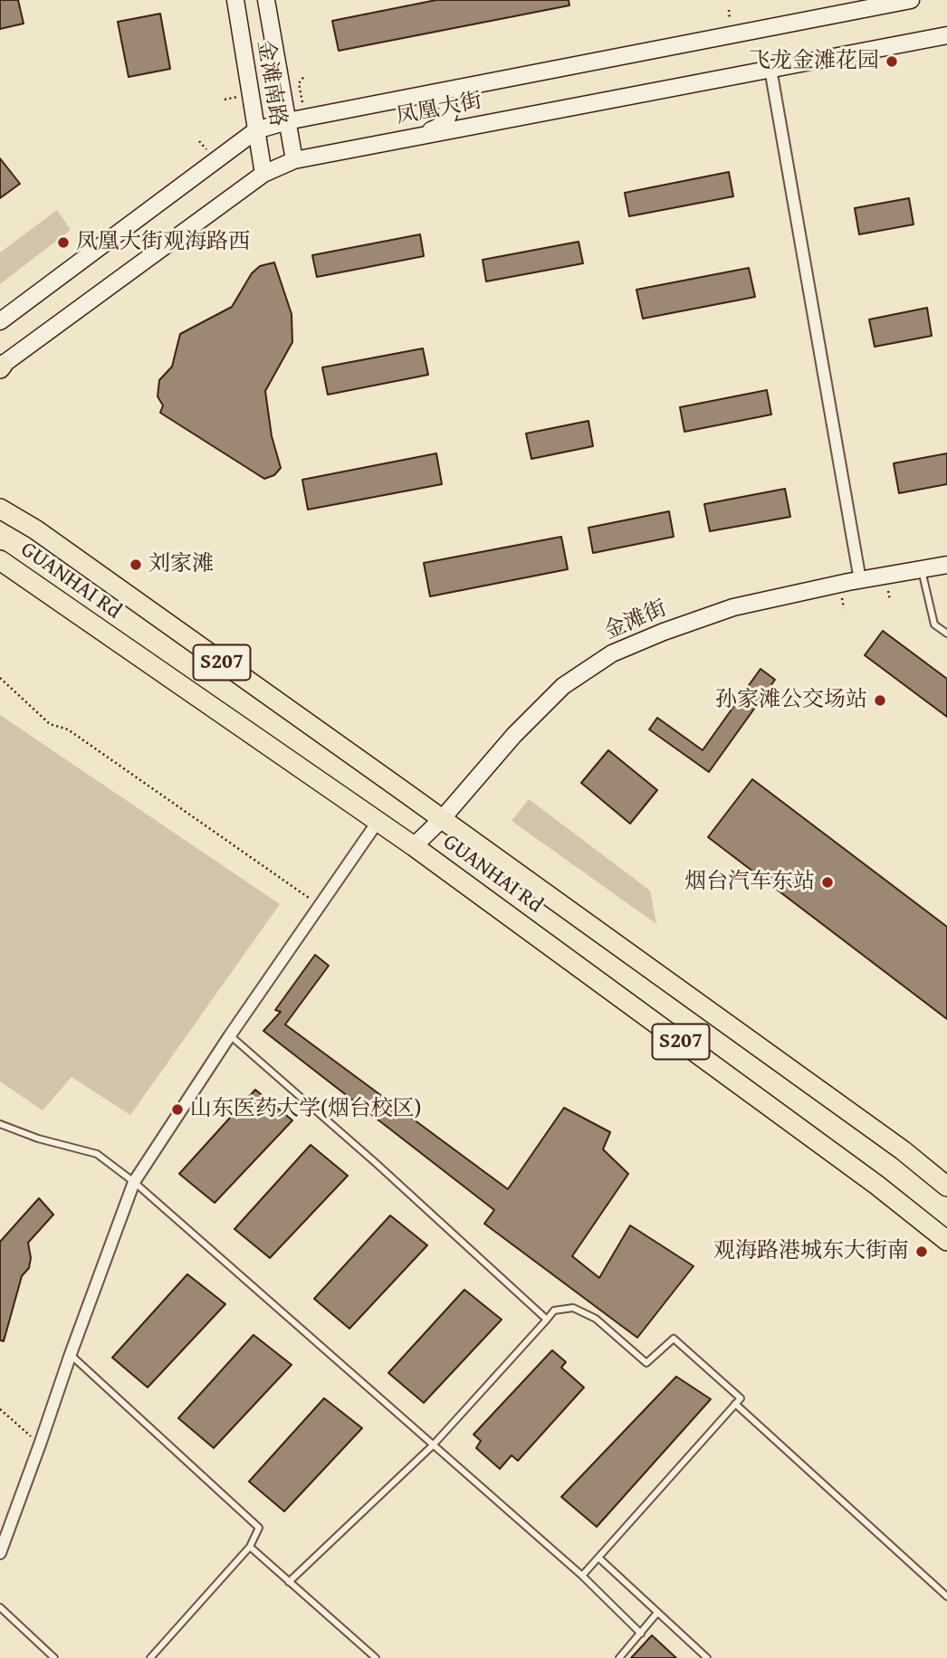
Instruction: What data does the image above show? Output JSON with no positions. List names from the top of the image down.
{
  "streets": {
    "main road": [
      "金滩南路",
      "凤凰大街",
      "GUANHAI Rd",
      "金滩街",
      "S207"
    ]
  },
  "crossings": [
    ["金滩南路", "凤凰大街"],
    ["GUANHAI Rd", "金滩街"]
  ],
  "places": [
    "飞龙金滩花园",
    "凤凰大街观海路西",
    "刘家滩",
    "孙家滩公交场站",
    "烟台汽车东站",
    "山东医药大学(烟台校区)",
    "观海路港城东大街南"
  ]
}
